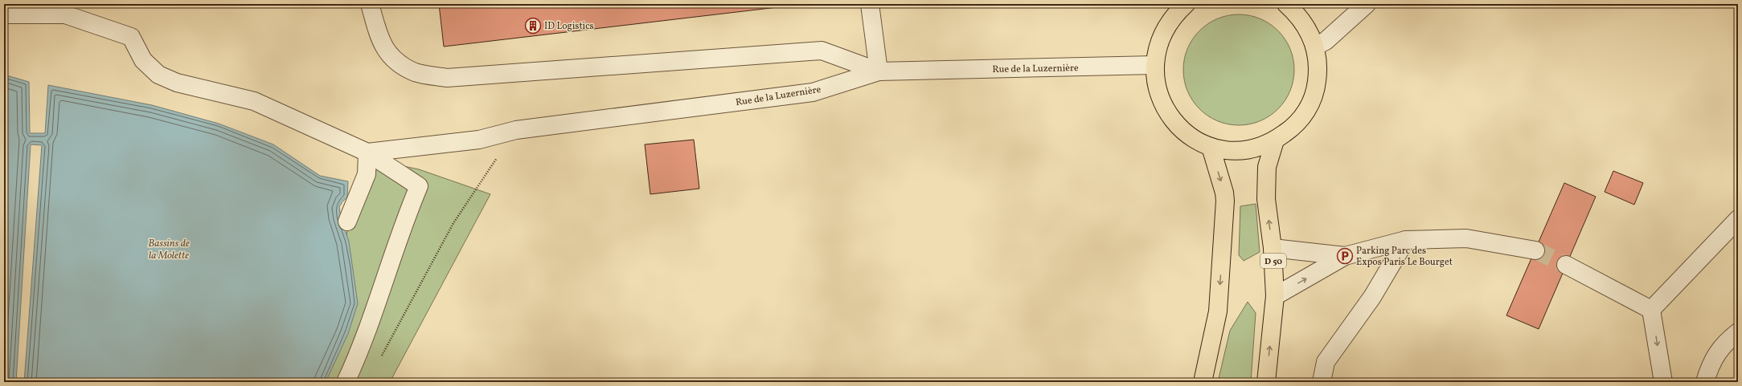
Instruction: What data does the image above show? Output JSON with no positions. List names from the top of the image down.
{
  "streets": {
    "main road": ["D 50"],
    "street": ["Rue de la Luzernière"]
  },
  "water": ["Bassins de la Molette"],
  "places": {
    "building": ["ID Logistics"],
    "parking": ["Parking Parc des Expos Paris Le Bourget"]
  }
}
